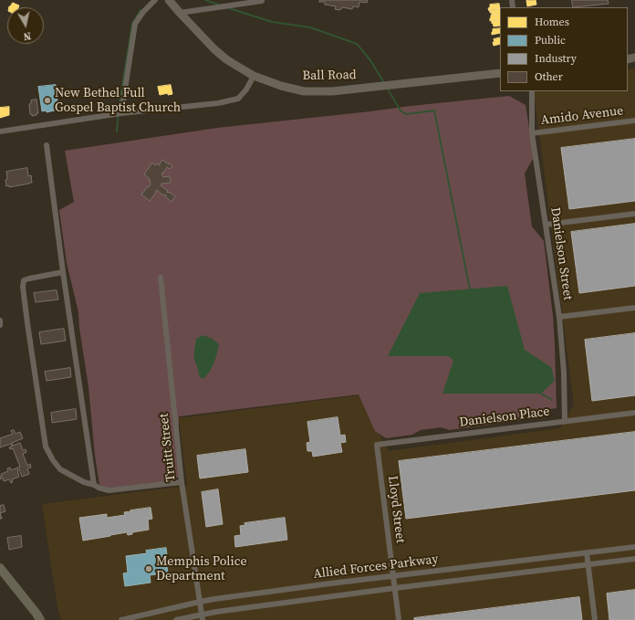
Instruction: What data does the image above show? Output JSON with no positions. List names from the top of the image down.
{
  "streets": {
    "main road": ["Ball Road"],
    "street": [
      "Amido Avenue",
      "Danielson Street",
      "Danielson Place",
      "Truitt Street",
      "Lloyd Street",
      "Allied Forces Parkway"
    ]
  },
  "crossings": [
    ["Amido Avenue", "Danielson Street"],
    ["Danielson Street", "Danielson Place"],
    ["Danielson Place", "Lloyd Street"],
    ["Truitt Street", "Allied Forces Parkway"],
    ["Lloyd Street", "Allied Forces Parkway"]
  ],
  "places": ["New Bethel Full Gospel Baptist Church", "Memphis Police Department"],
  "legend": [
    "Homes",
    "Public",
    "Industry",
    "Other"
  ],
  "north": "bottom"
}
